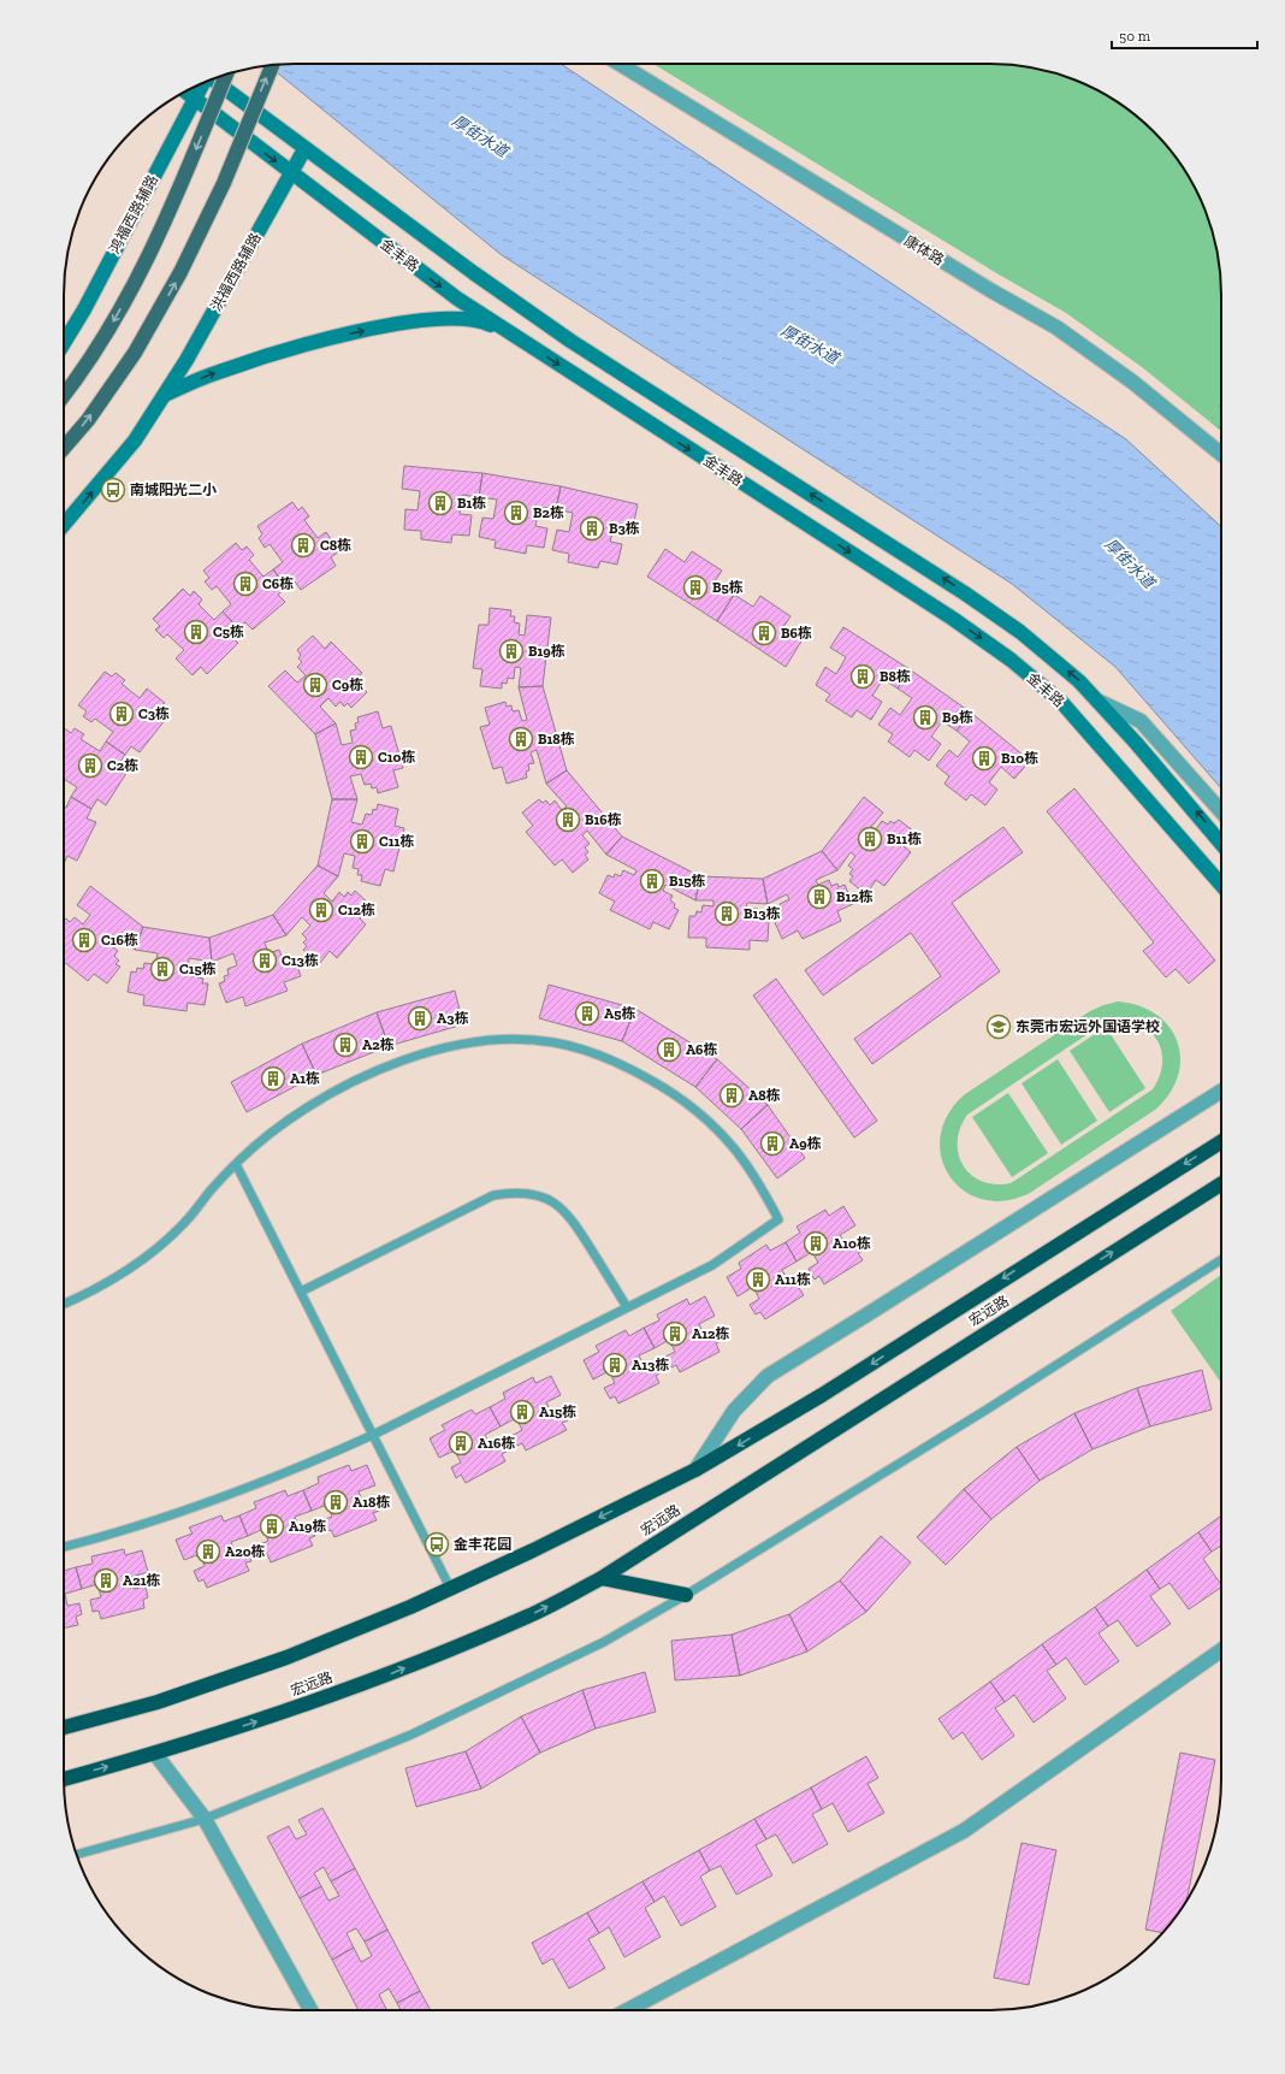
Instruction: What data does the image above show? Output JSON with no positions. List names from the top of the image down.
{
  "streets": {
    "highway": ["宏远路"],
    "street": [
      "鸿福西路辅路",
      "康体路",
      "金丰路",
      "洪福西路辅路"
    ]
  },
  "crossings": [
    ["鸿福西路辅路", "金丰路"],
    ["金丰路", "洪福西路辅路"]
  ],
  "water": ["厚街水道"],
  "places": {
    "bus stop": ["南城阳光二小", "金丰花园"],
    "building": [
      "B1栋",
      "B2栋",
      "B3栋",
      "C8栋",
      "C6栋",
      "B5栋",
      "C5栋",
      "B6栋",
      "B19栋",
      "B8栋",
      "C9栋",
      "C3栋",
      "B9栋",
      "B18栋",
      "C10栋",
      "B10栋",
      "C2栋",
      "B16栋",
      "B11栋",
      "C11栋",
      "B15栋",
      "B12栋",
      "C12栋",
      "B13栋",
      "C16栋",
      "C13栋",
      "C15栋",
      "A5栋",
      "A3栋",
      "A2栋",
      "A6栋",
      "A1栋",
      "A8栋",
      "A9栋",
      "A10栋",
      "A11栋",
      "A12栋",
      "A13栋",
      "A15栋",
      "A16栋",
      "A18栋",
      "A19栋",
      "A20栋",
      "A21栋"
    ],
    "school or university": ["东莞市宏远外国语学校"]
  },
  "scale_bar": "50 m"
}
